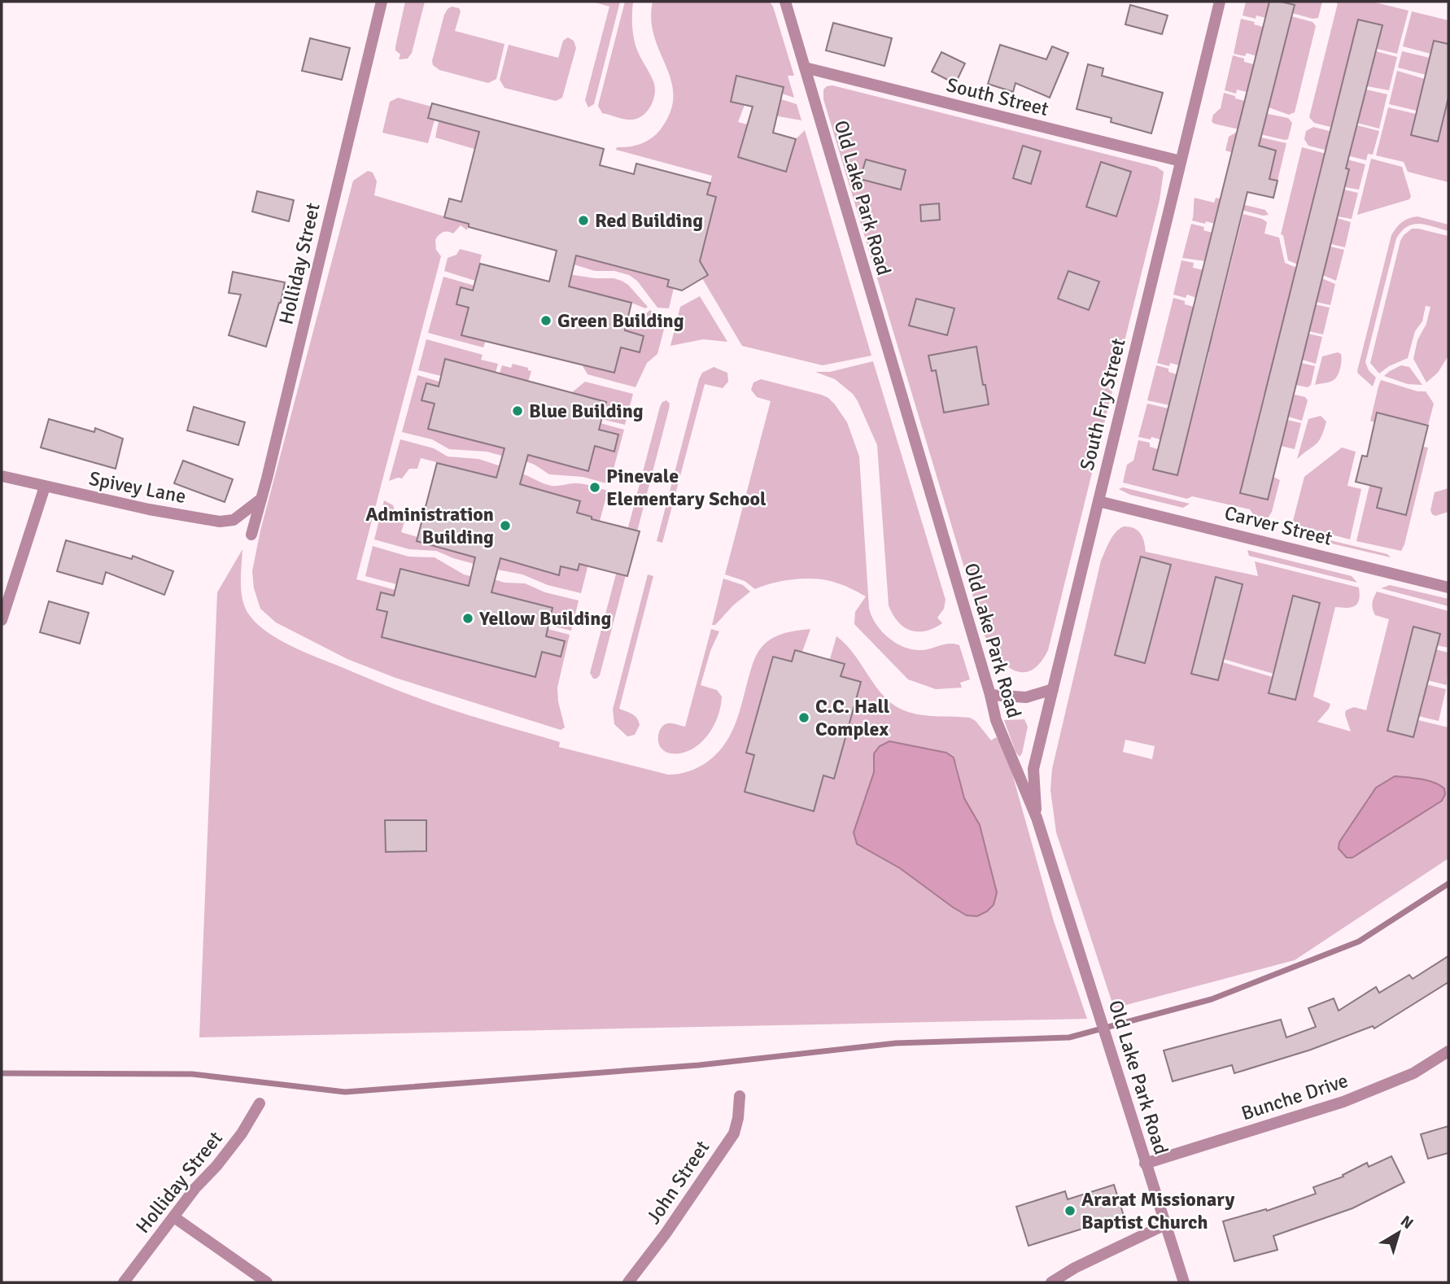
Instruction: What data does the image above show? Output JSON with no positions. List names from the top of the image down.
{
  "streets": {
    "street": [
      "South Street",
      "Old Lake Park Road",
      "Holliday Street",
      "South Fry Street",
      "Spivey Lane",
      "Carver Street",
      "Bunche Drive",
      "John Street"
    ]
  },
  "crossings": [
    ["South Street", "Old Lake Park Road"],
    ["South Street", "South Fry Street"],
    ["Old Lake Park Road", "South Fry Street"],
    ["Old Lake Park Road", "Bunche Drive"],
    ["Holliday Street", "Spivey Lane"],
    ["South Fry Street", "Carver Street"]
  ],
  "places": [
    "Red Building",
    "Green Building",
    "Blue Building",
    "Pinevale Elementary School",
    "Administration Building",
    "Yellow Building",
    "C.C. Hall Complex",
    "Ararat Missionary Baptist Church"
  ],
  "north": "top right"
}
